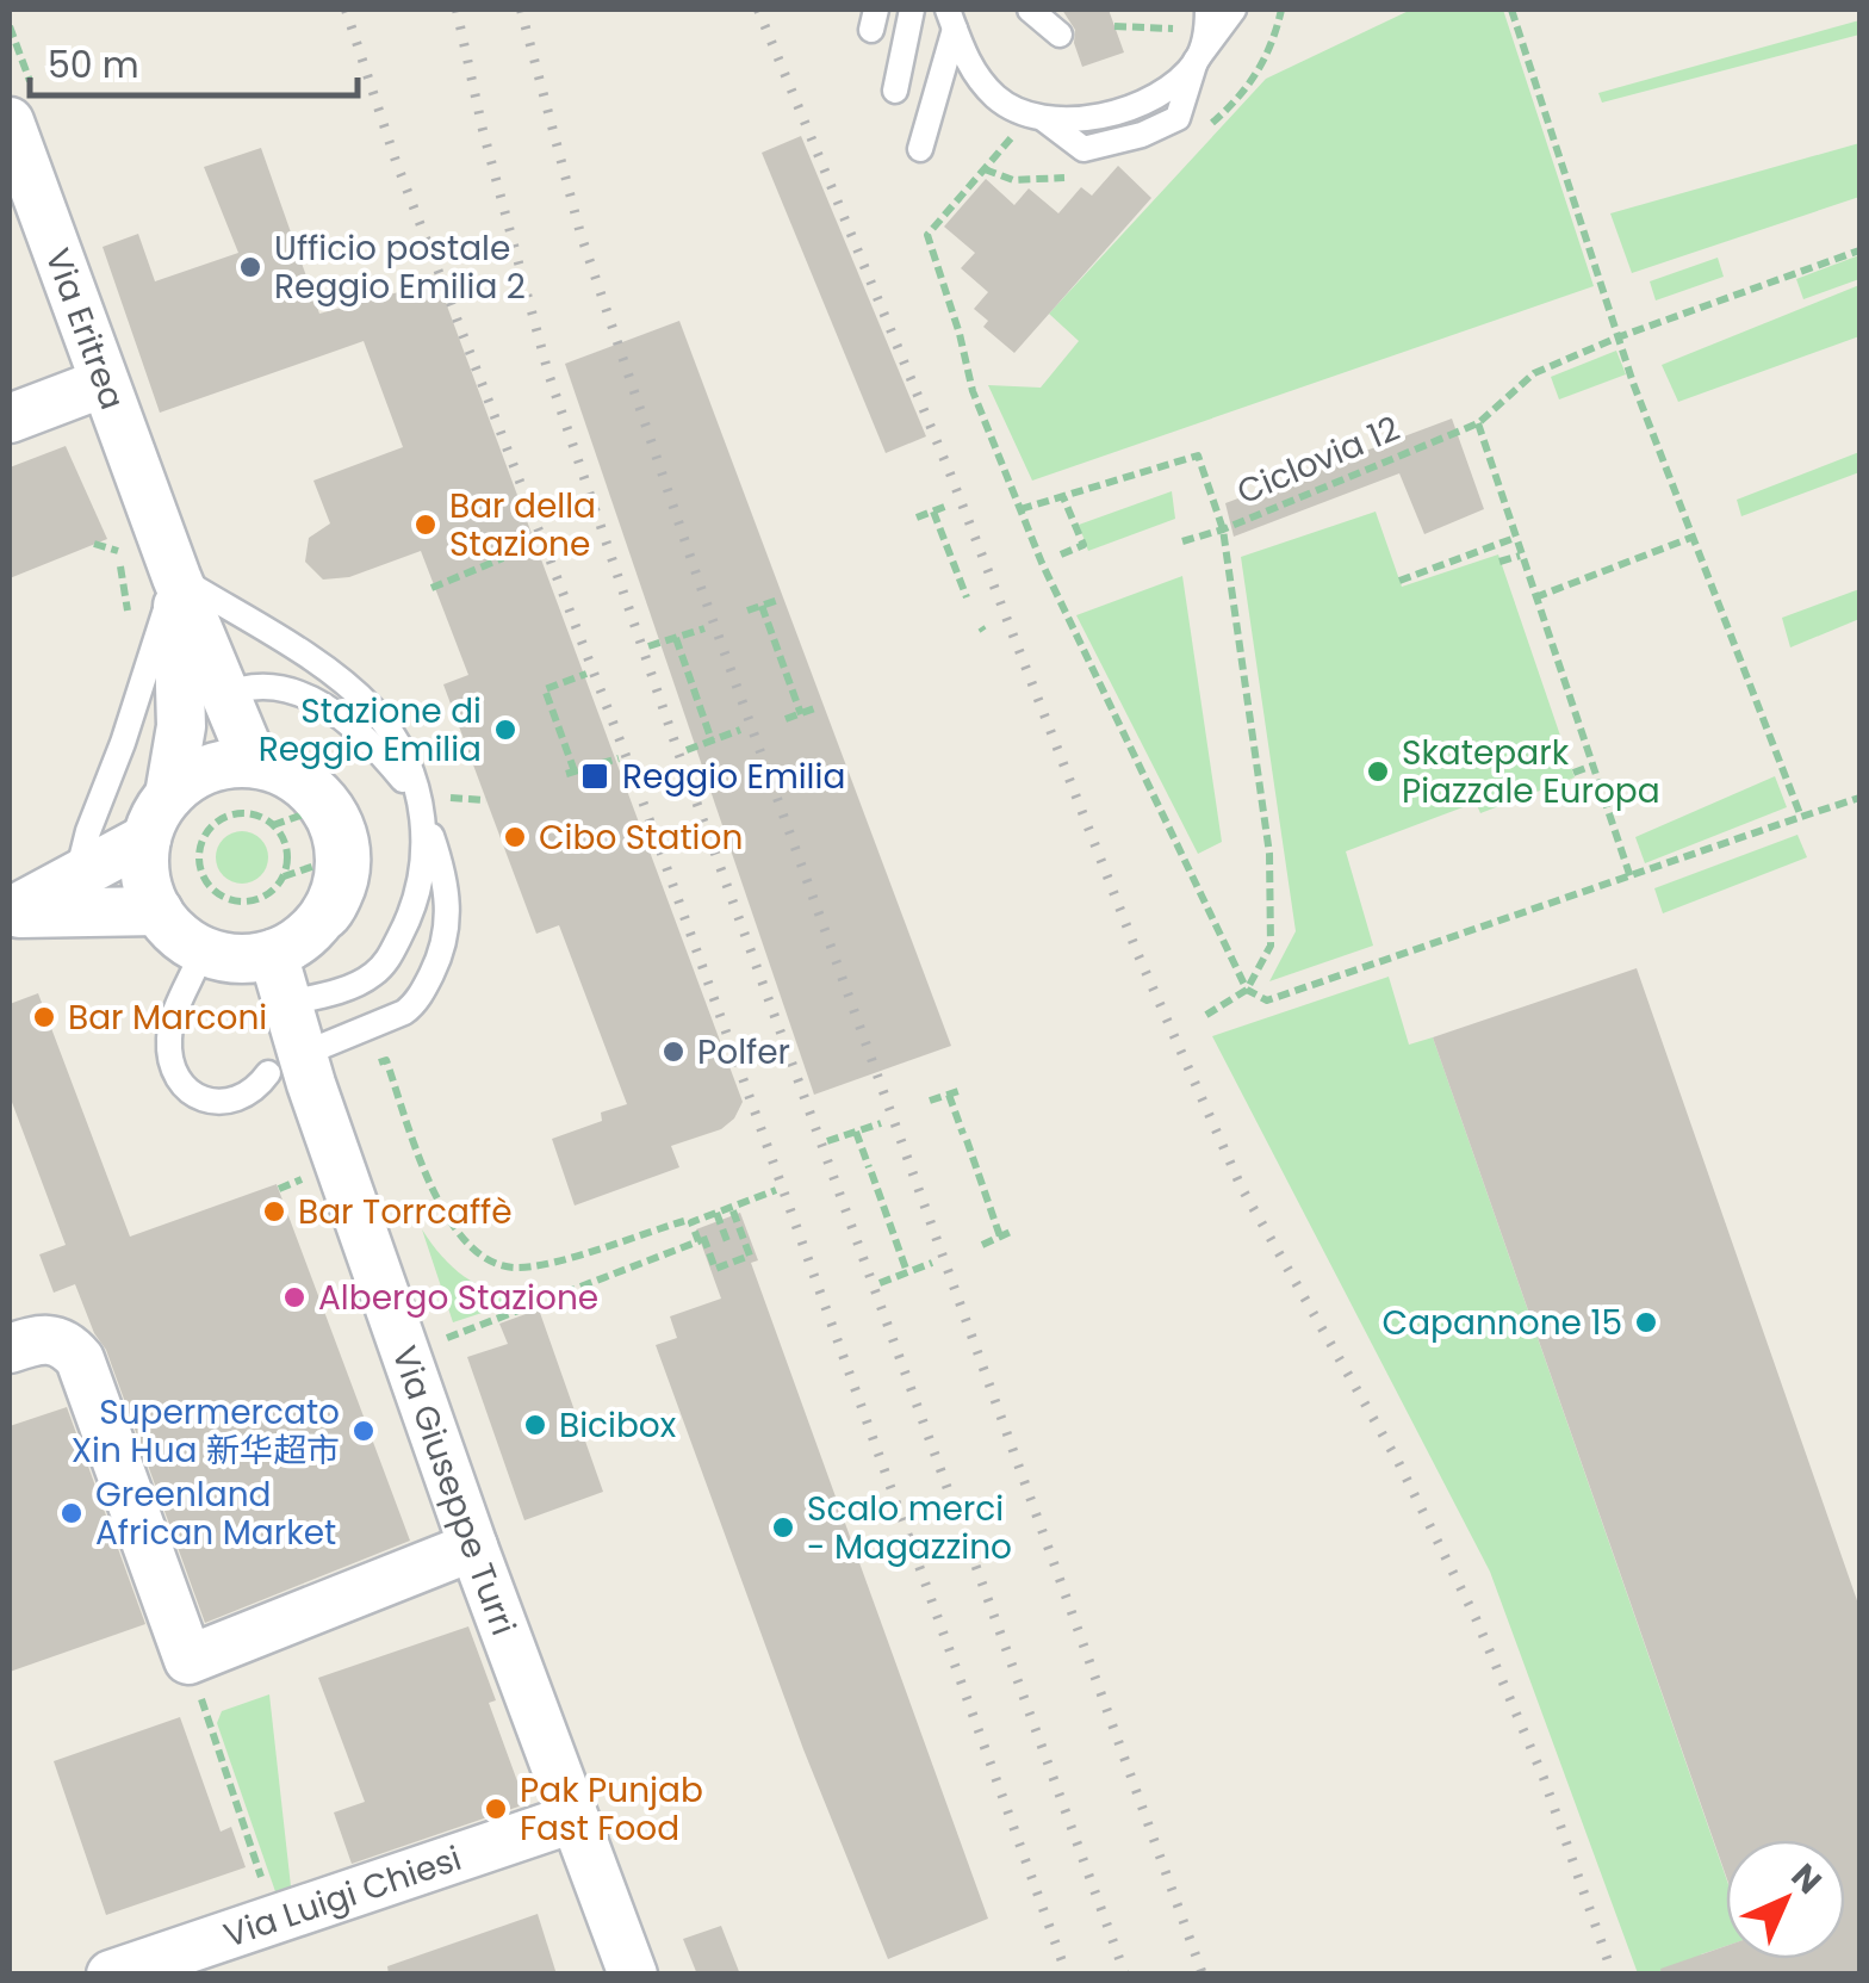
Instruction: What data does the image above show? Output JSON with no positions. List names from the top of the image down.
{
  "streets": {
    "street": ["Via Eritrea", "Via Giuseppe Turri", "Via Luigi Chiesi"],
    "path": ["Ciclovia 12"]
  },
  "crossings": [
    ["Via Giuseppe Turri", "Via Luigi Chiesi"]
  ],
  "places": {
    "other": [
      "Ufficio postale Reggio Emilia 2",
      "Bar della Stazione",
      "Stazione di Reggio Emilia",
      "Skatepark Piazzale Europa",
      "Cibo Station",
      "Bar Marconi",
      "Polfer",
      "Bar Torrcaffè",
      "Albergo Stazione",
      "Capannone 15",
      "Bicibox",
      "Supermercato Xin Hua 新华超市",
      "Greenland African Market",
      "Scalo merci - Magazzino",
      "Pak Punjab Fast Food"
    ],
    "transit": ["Reggio Emilia"]
  },
  "scale_bar": "50 m",
  "north": "top right"
}
